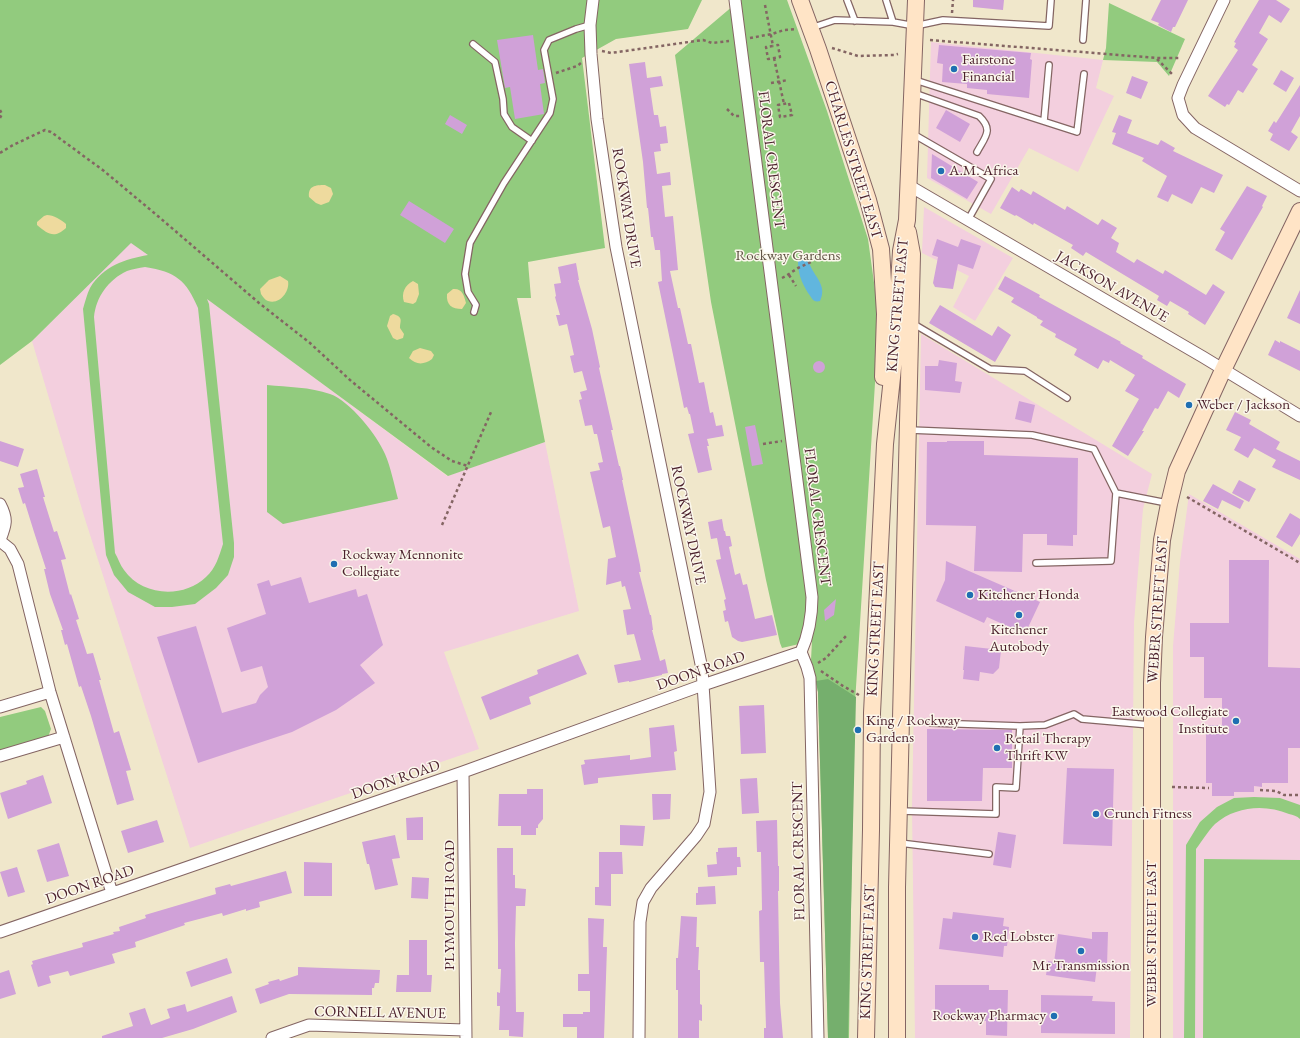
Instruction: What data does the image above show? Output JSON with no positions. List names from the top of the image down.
{
  "streets": {
    "main road": ["CHARLES STREET EAST", "KING STREET EAST", "WEBER STREET EAST"],
    "street": [
      "FLORAL CRESCENT",
      "ROCKWAY DRIVE",
      "JACKSON AVENUE",
      "DOON ROAD",
      "PLYMOUTH ROAD",
      "CORNELL AVENUE"
    ]
  },
  "crossings": [
    ["FLORAL CRESCENT", "DOON ROAD"],
    ["CHARLES STREET EAST", "KING STREET EAST"],
    ["ROCKWAY DRIVE", "DOON ROAD"],
    ["JACKSON AVENUE", "KING STREET EAST"],
    ["JACKSON AVENUE", "WEBER STREET EAST"],
    ["DOON ROAD", "PLYMOUTH ROAD"],
    ["PLYMOUTH ROAD", "CORNELL AVENUE"]
  ],
  "parks": ["Rockway Gardens"],
  "places": [
    "Fairstone Financial",
    "A.M. Africa",
    "Weber / Jackson",
    "Rockway Mennonite Collegiate",
    "Kitchener Honda",
    "Kitchener Autobody",
    "Eastwood Collegiate Institute",
    "King / Rockway Gardens",
    "Retail Therapy Thrift KW",
    "Crunch Fitness",
    "Red Lobster",
    "Mr Transmission",
    "Rockway Pharmacy"
  ]
}
